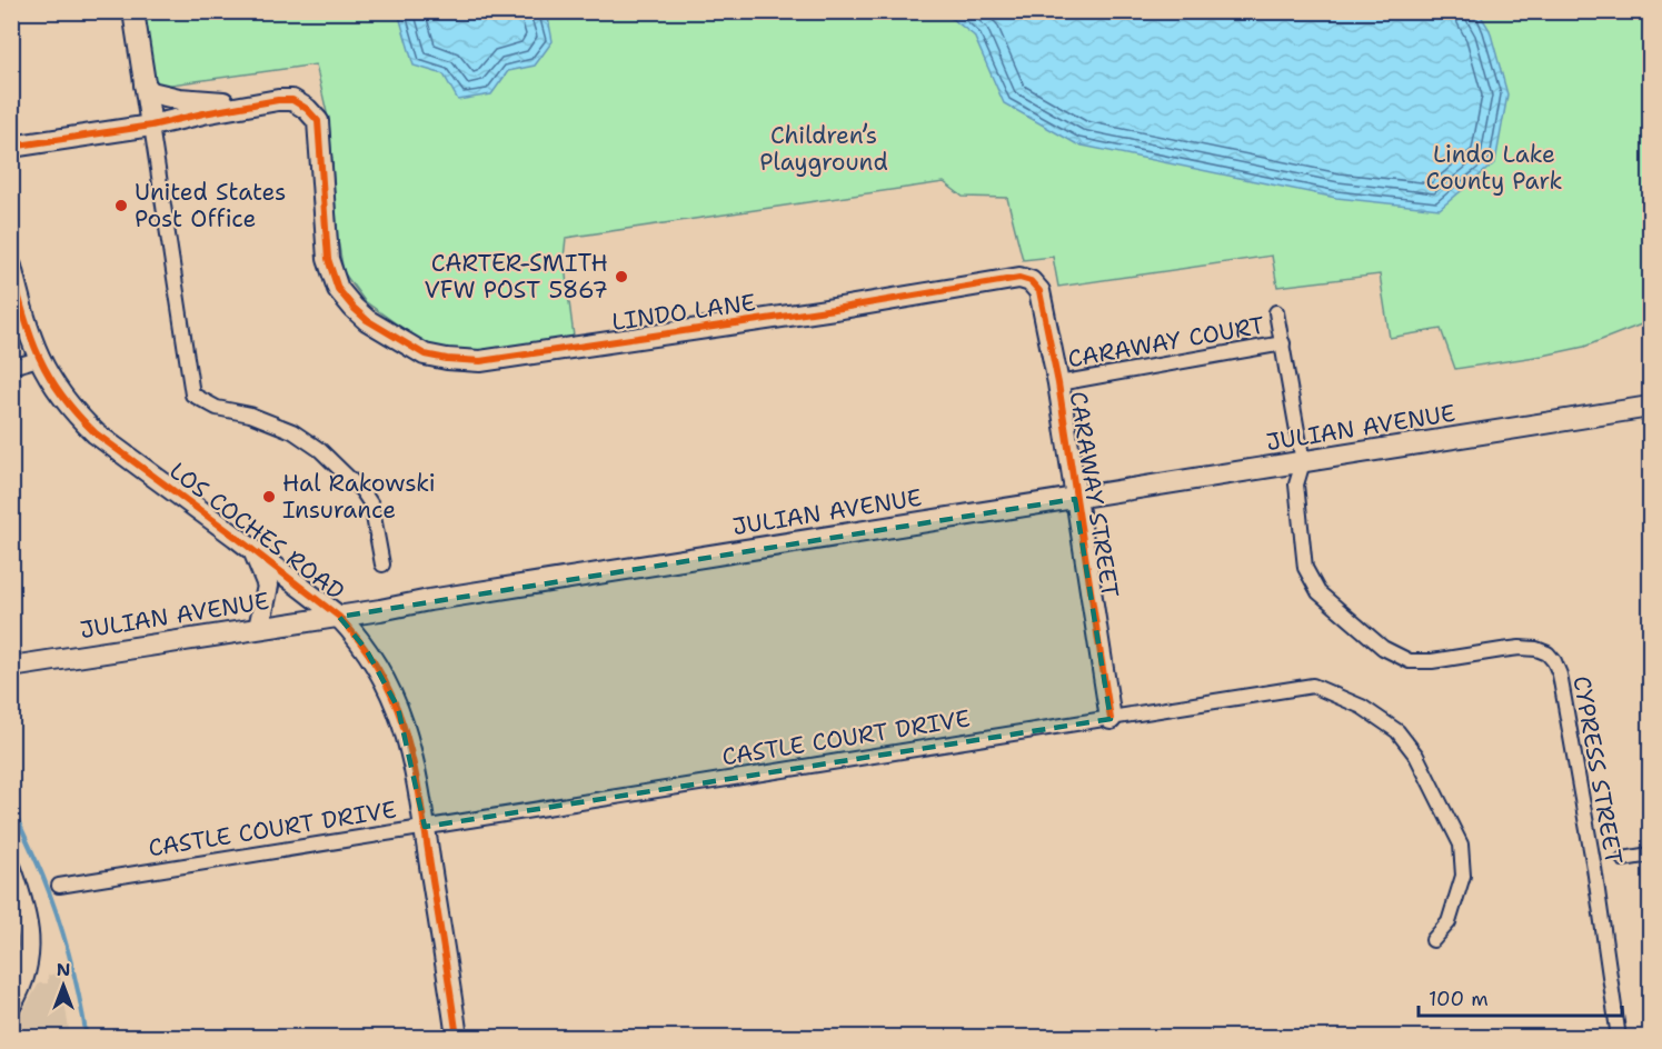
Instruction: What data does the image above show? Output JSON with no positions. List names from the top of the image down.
{
  "streets": {
    "street": [
      "LINDO LANE",
      "CARAWAY COURT",
      "JULIAN AVENUE",
      "CARAWAY STREET",
      "LOS COCHES ROAD",
      "CASTLE COURT DRIVE",
      "CYPRESS STREET"
    ]
  },
  "crossings": [
    ["LINDO LANE", "CARAWAY STREET"],
    ["CARAWAY COURT", "CARAWAY STREET"],
    ["CARAWAY COURT", "CYPRESS STREET"],
    ["JULIAN AVENUE", "CARAWAY STREET"],
    ["JULIAN AVENUE", "LOS COCHES ROAD"],
    ["JULIAN AVENUE", "CYPRESS STREET"],
    ["CARAWAY STREET", "CASTLE COURT DRIVE"],
    ["LOS COCHES ROAD", "CASTLE COURT DRIVE"]
  ],
  "parks": ["Children’s Playground", "Lindo Lake County Park"],
  "places": ["United States Post Office", "CARTER-SMITH VFW POST 5867", "Hal Rakowski Insurance"],
  "scale_bar": "100 m",
  "north": "top"
}
